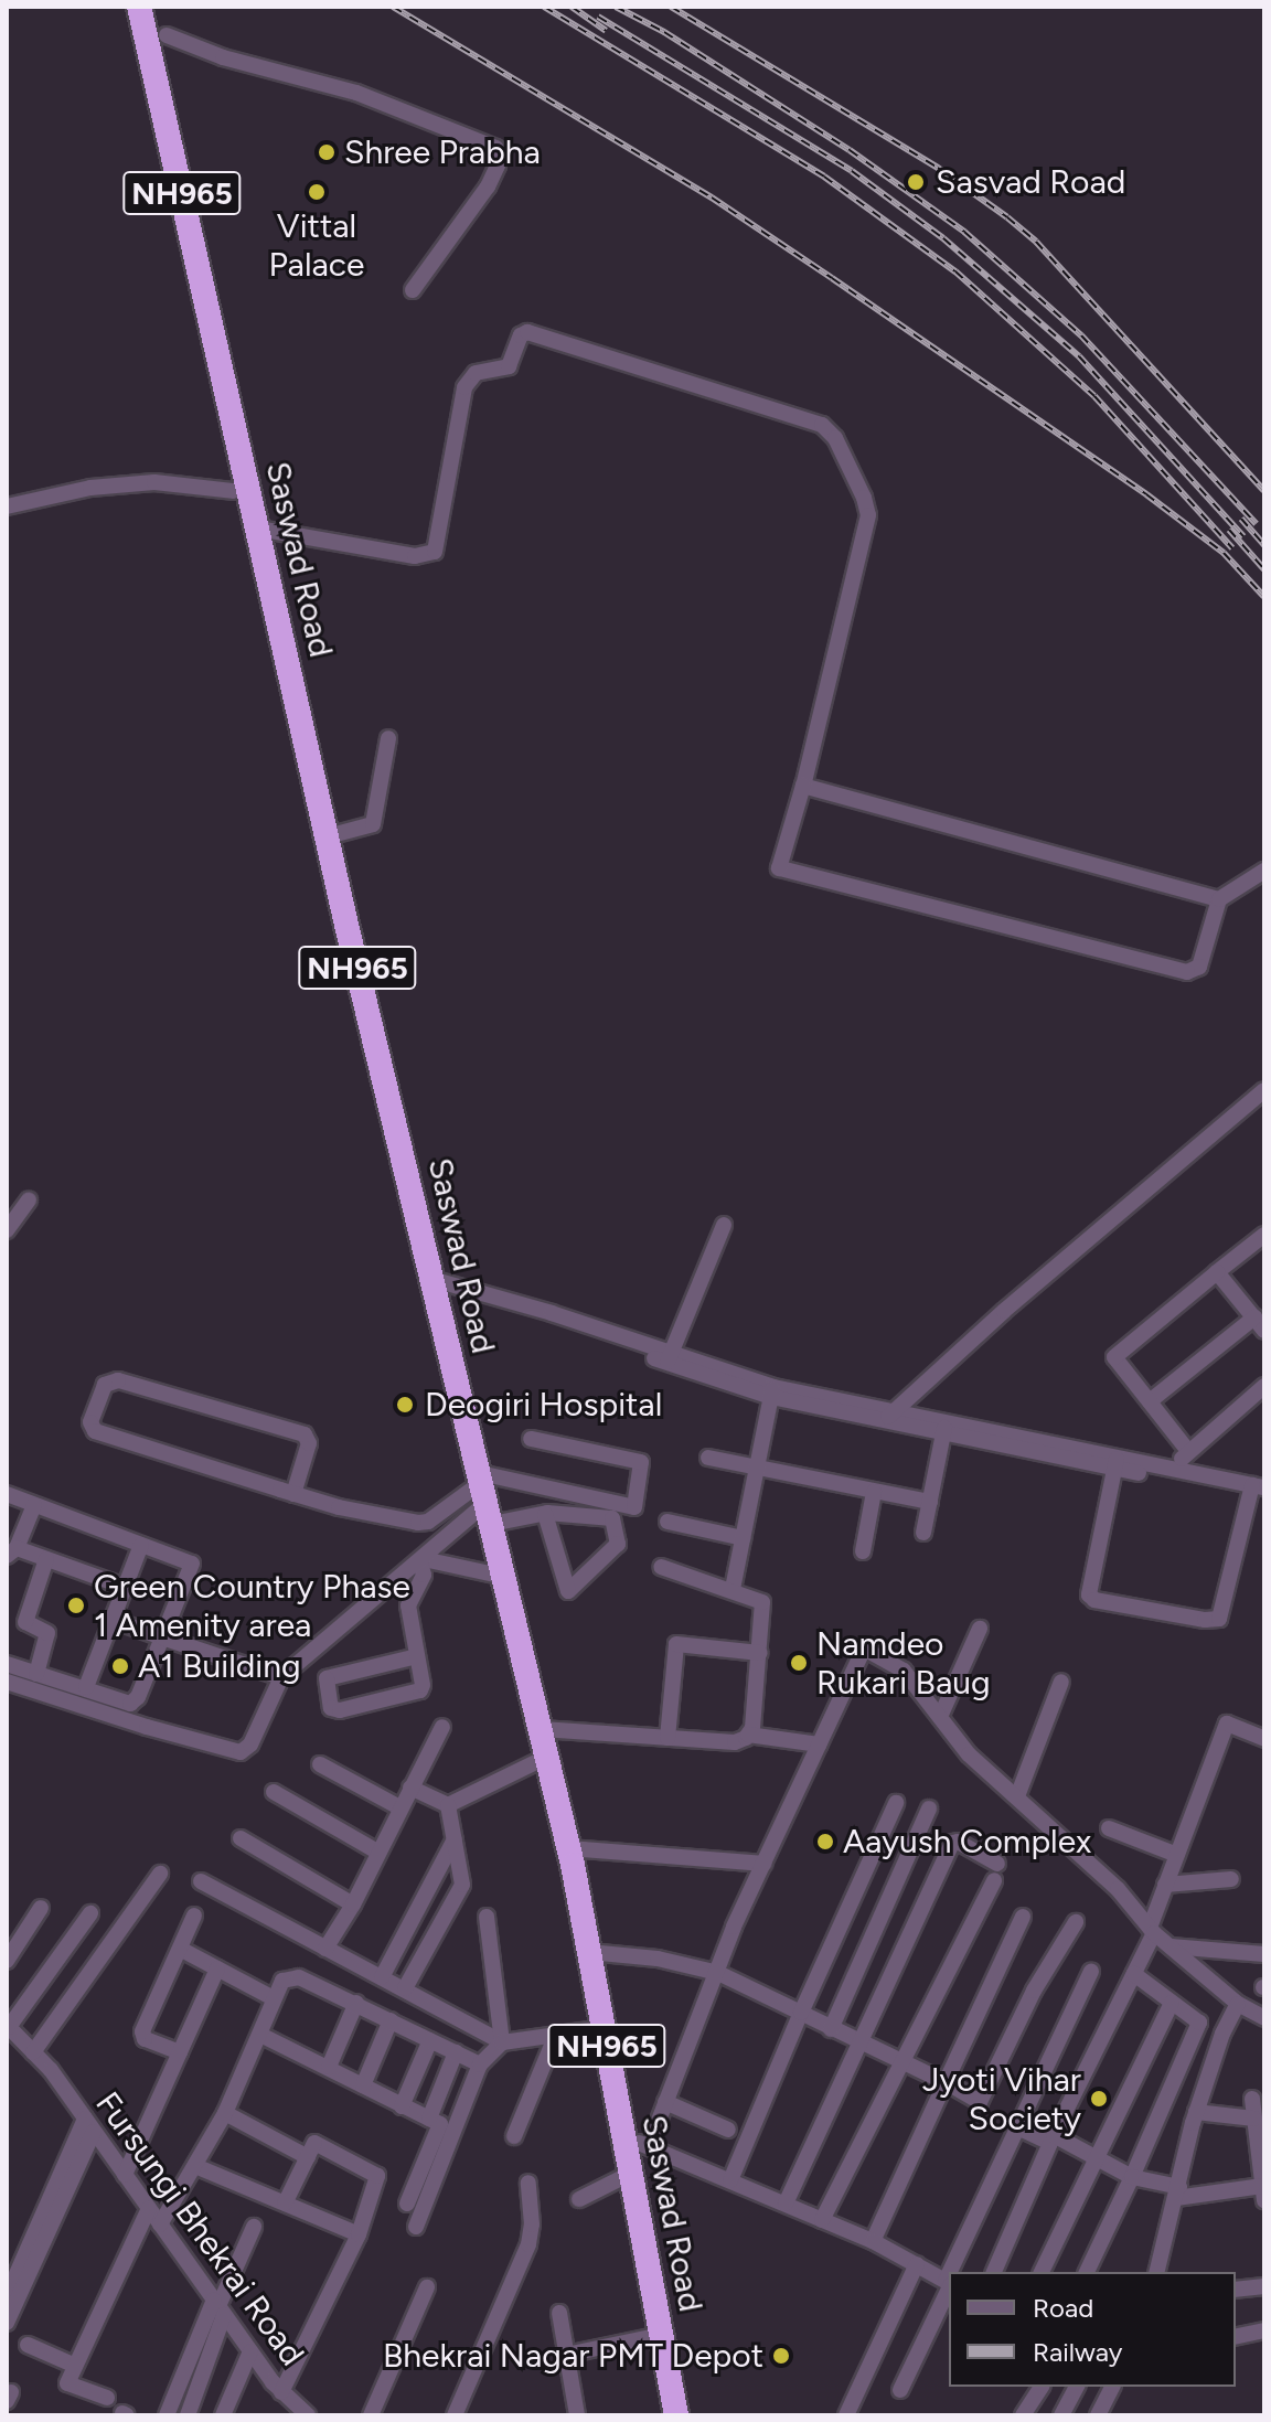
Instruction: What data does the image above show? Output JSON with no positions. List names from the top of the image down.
{
  "streets": {
    "highway": ["NH965", "Saswad Road"],
    "street": ["Fursungi Bhekrai Road"]
  },
  "places": [
    "Shree Prabha",
    "Sasvad Road",
    "Vittal Palace",
    "Deogiri Hospital",
    "Green Country Phase 1 Amenity area",
    "Namdeo Rukari Baug",
    "A1 Building",
    "Aayush Complex",
    "Jyoti Vihar Society",
    "Bhekrai Nagar PMT Depot"
  ],
  "legend": ["Road", "Railway"]
}
